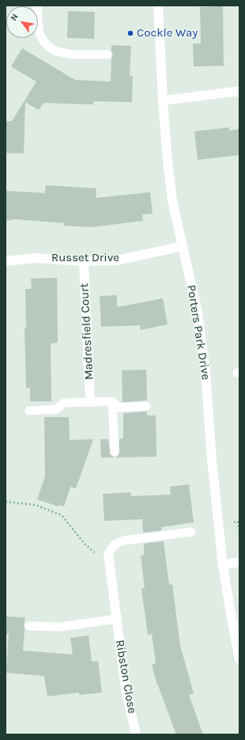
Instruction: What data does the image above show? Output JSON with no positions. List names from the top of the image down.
{
  "streets": {
    "street": [
      "Russet Drive",
      "Madresfield Court",
      "Porters Park Drive",
      "Ribston Close"
    ]
  },
  "crossings": [
    ["Russet Drive", "Madresfield Court"],
    ["Russet Drive", "Porters Park Drive"]
  ],
  "places": ["Cockle Way"],
  "north": "top left"
}
